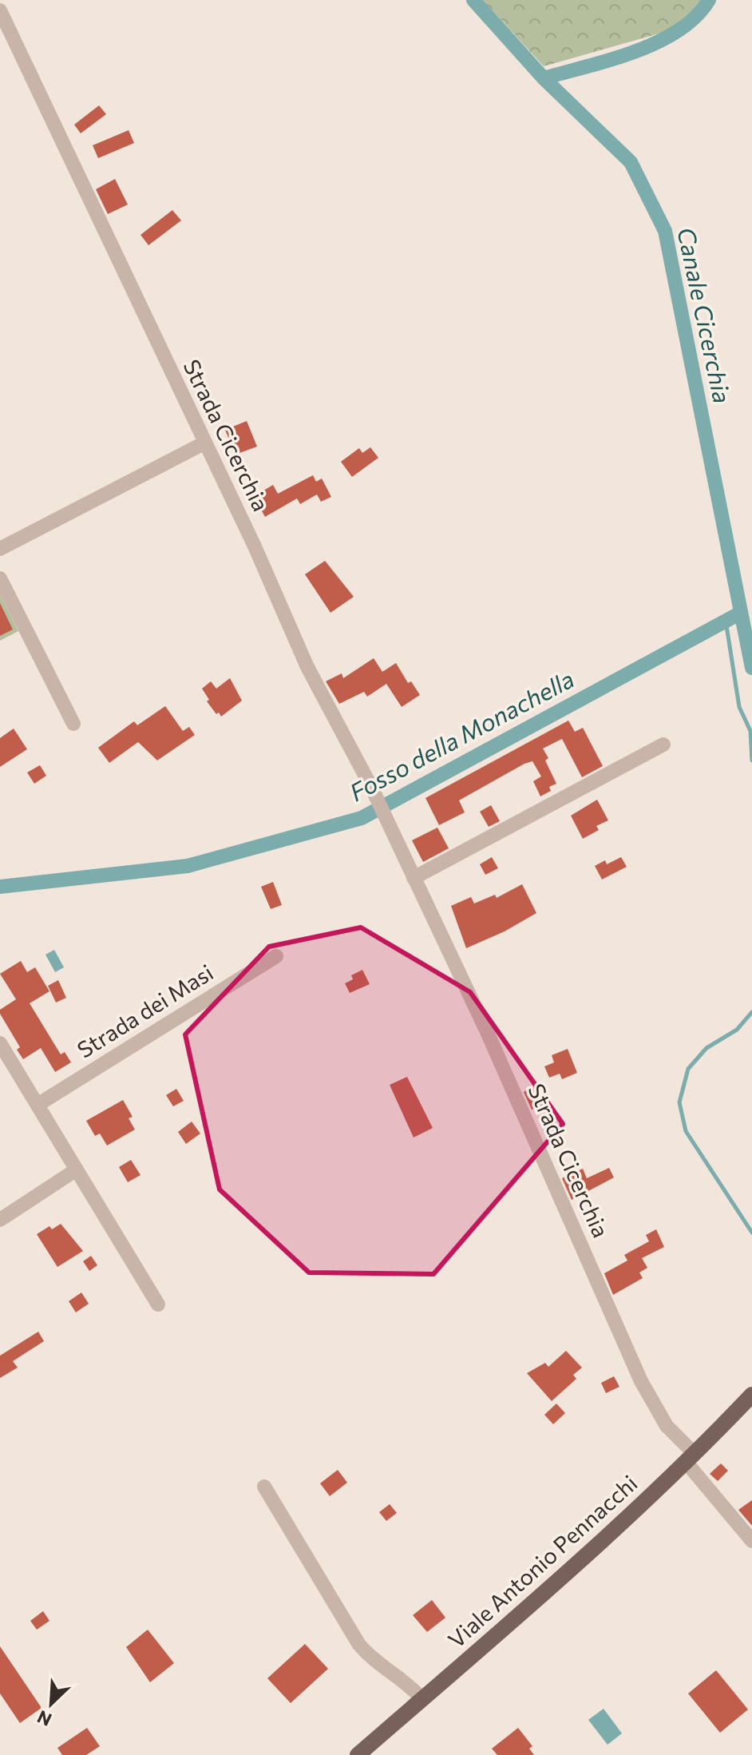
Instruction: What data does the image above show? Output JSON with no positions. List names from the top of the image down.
{
  "streets": {
    "main road": ["Viale Antonio Pennacchi"],
    "street": ["Strada Cicerchia", "Strada dei Masi"]
  },
  "crossings": [
    ["Strada Cicerchia", "Viale Antonio Pennacchi"]
  ],
  "water": ["Canale Cicerchia", "Fosso della Monachella"],
  "north": "bottom left"
}
